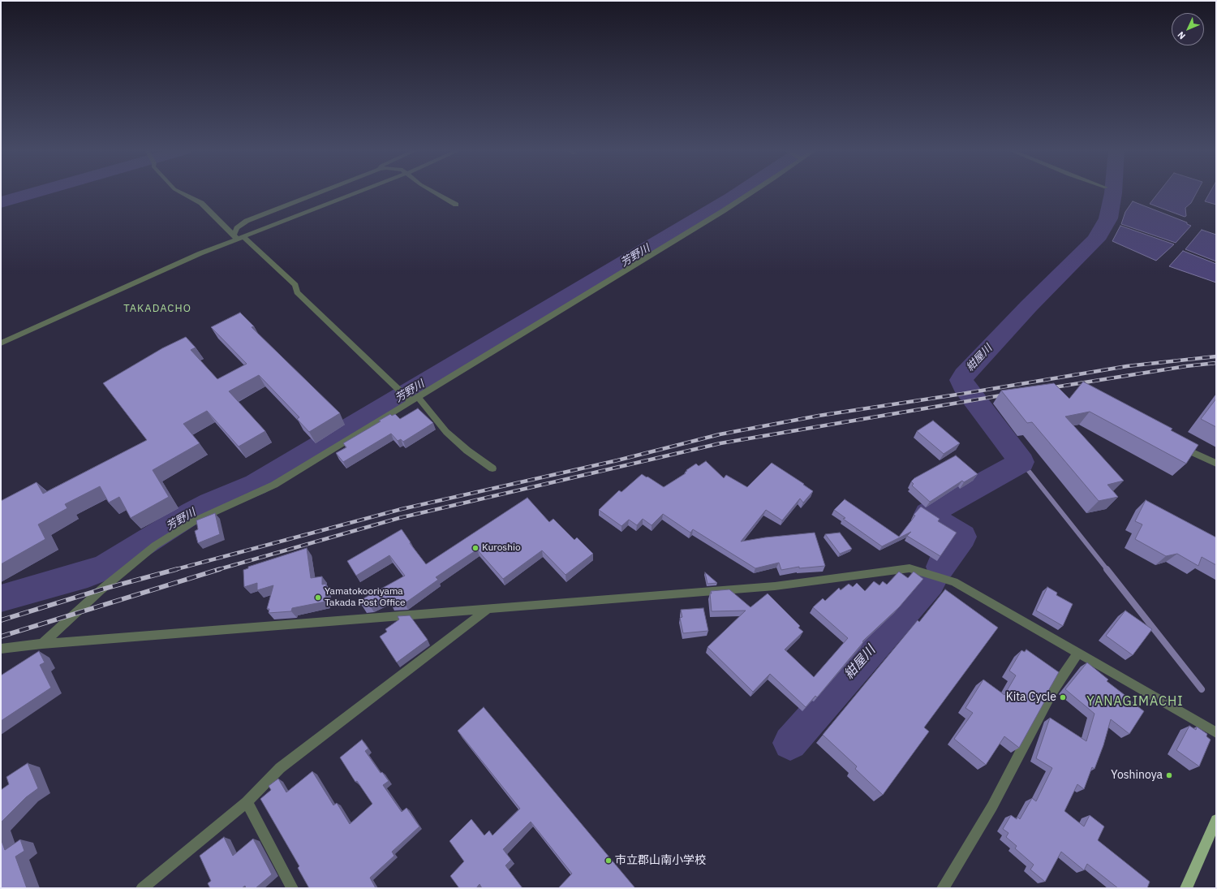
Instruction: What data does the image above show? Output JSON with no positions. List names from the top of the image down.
{
  "districts": ["TAKADACHO", "YANAGIMACHI"],
  "water": ["芳野川", "紺屋川"],
  "places": [
    "Kuroshio",
    "Yamatokooriyama Takada Post Office",
    "Kita Cycle",
    "Yoshinoya",
    "市立郡山南小学校"
  ],
  "north": "bottom left"
}
